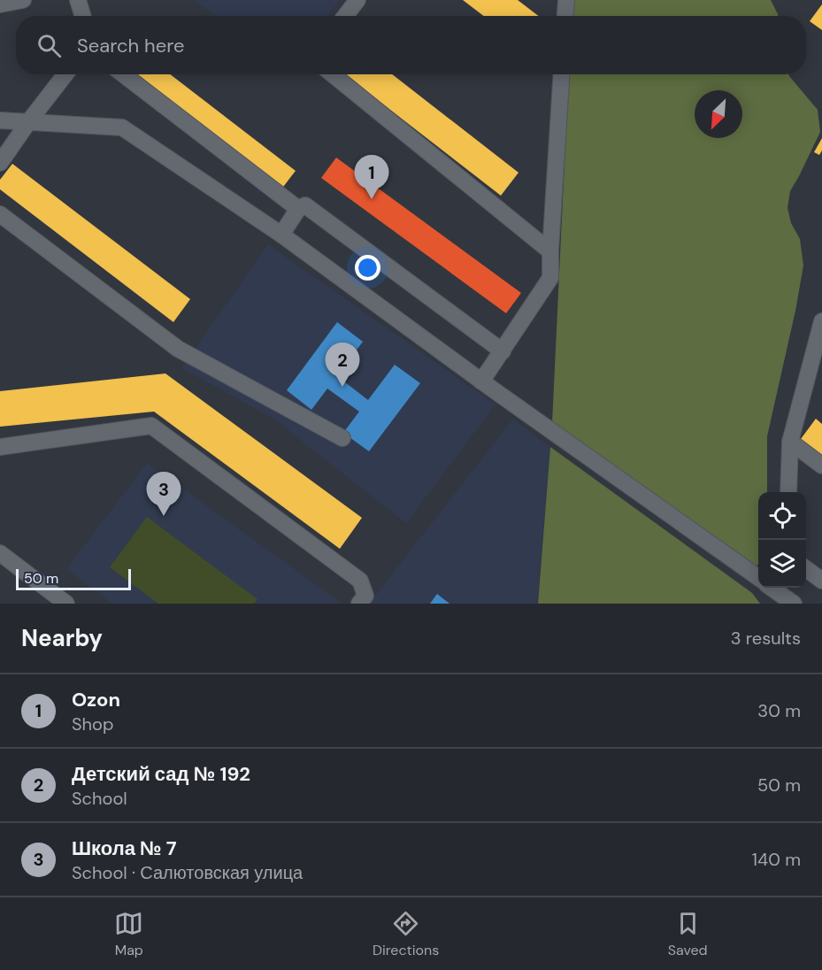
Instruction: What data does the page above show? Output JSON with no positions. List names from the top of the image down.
{
  "scale_bar": "50 m",
  "north": "bottom left",
  "page": {
    "search": "Search here",
    "pins": ["1", "2", "3"],
    "scale": "50 m",
    "heading": ["Nearby", "3 results"],
    "list": [
      {
        "mark": "1",
        "name": "Ozon",
        "note": "Shop",
        "value": "30 m"
      },
      {
        "mark": "2",
        "name": "Детский сад № 192",
        "note": "School",
        "value": "50 m"
      },
      {
        "mark": "3",
        "name": "Школа № 7",
        "note": "School · Салютовская улица",
        "value": "140 m"
      }
    ],
    "nav": ["Map", "Directions", "Saved"]
  }
}
